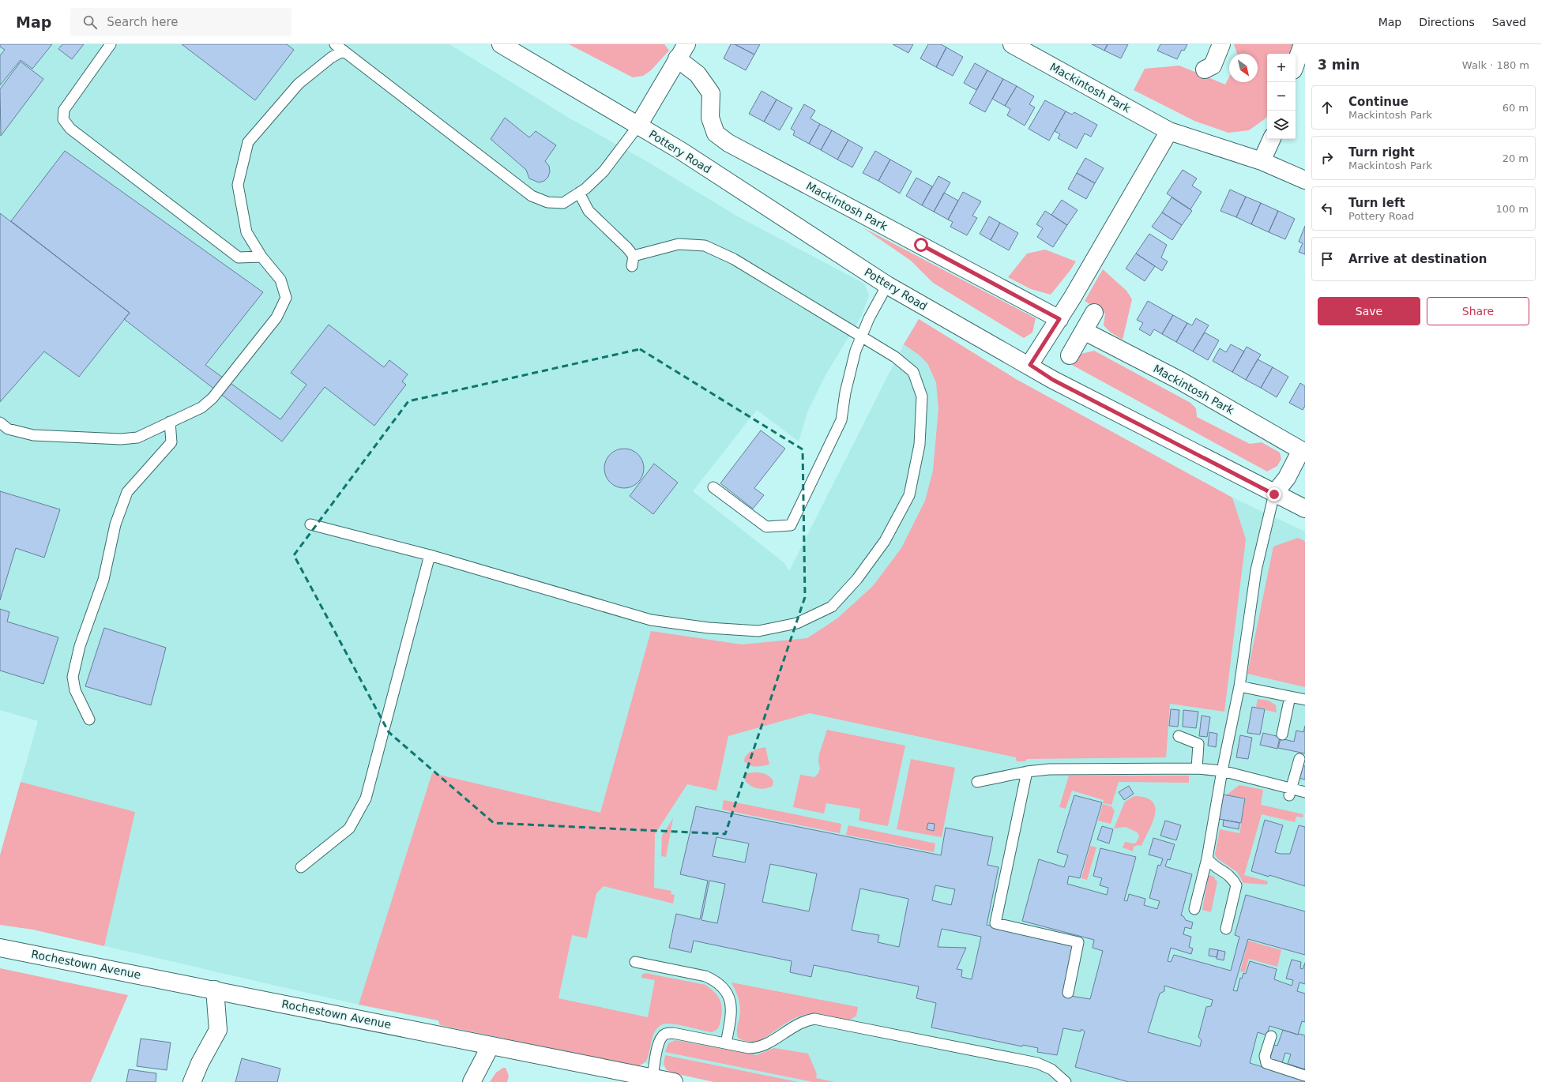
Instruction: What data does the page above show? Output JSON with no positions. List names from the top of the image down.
{
  "streets": {
    "street": ["Mackintosh Park", "Pottery Road", "Rochestown Avenue"]
  },
  "crossings": [
    ["Mackintosh Park", "Pottery Road"]
  ],
  "north": "bottom right",
  "page": {
    "header": "Map",
    "search": "Search here",
    "nav": ["Map", "Directions", "Saved"],
    "heading": ["3 min", "Walk · 180 m"],
    "map_buttons": ["+", "−"],
    "list": [
      ["Continue", "Mackintosh Park", "60 m"],
      ["Turn right", "Mackintosh Park", "20 m"],
      ["Turn left", "Pottery Road", "100 m"],
      "Arrive at destination"
    ],
    "buttons": ["Save", "Share"]
  }
}
